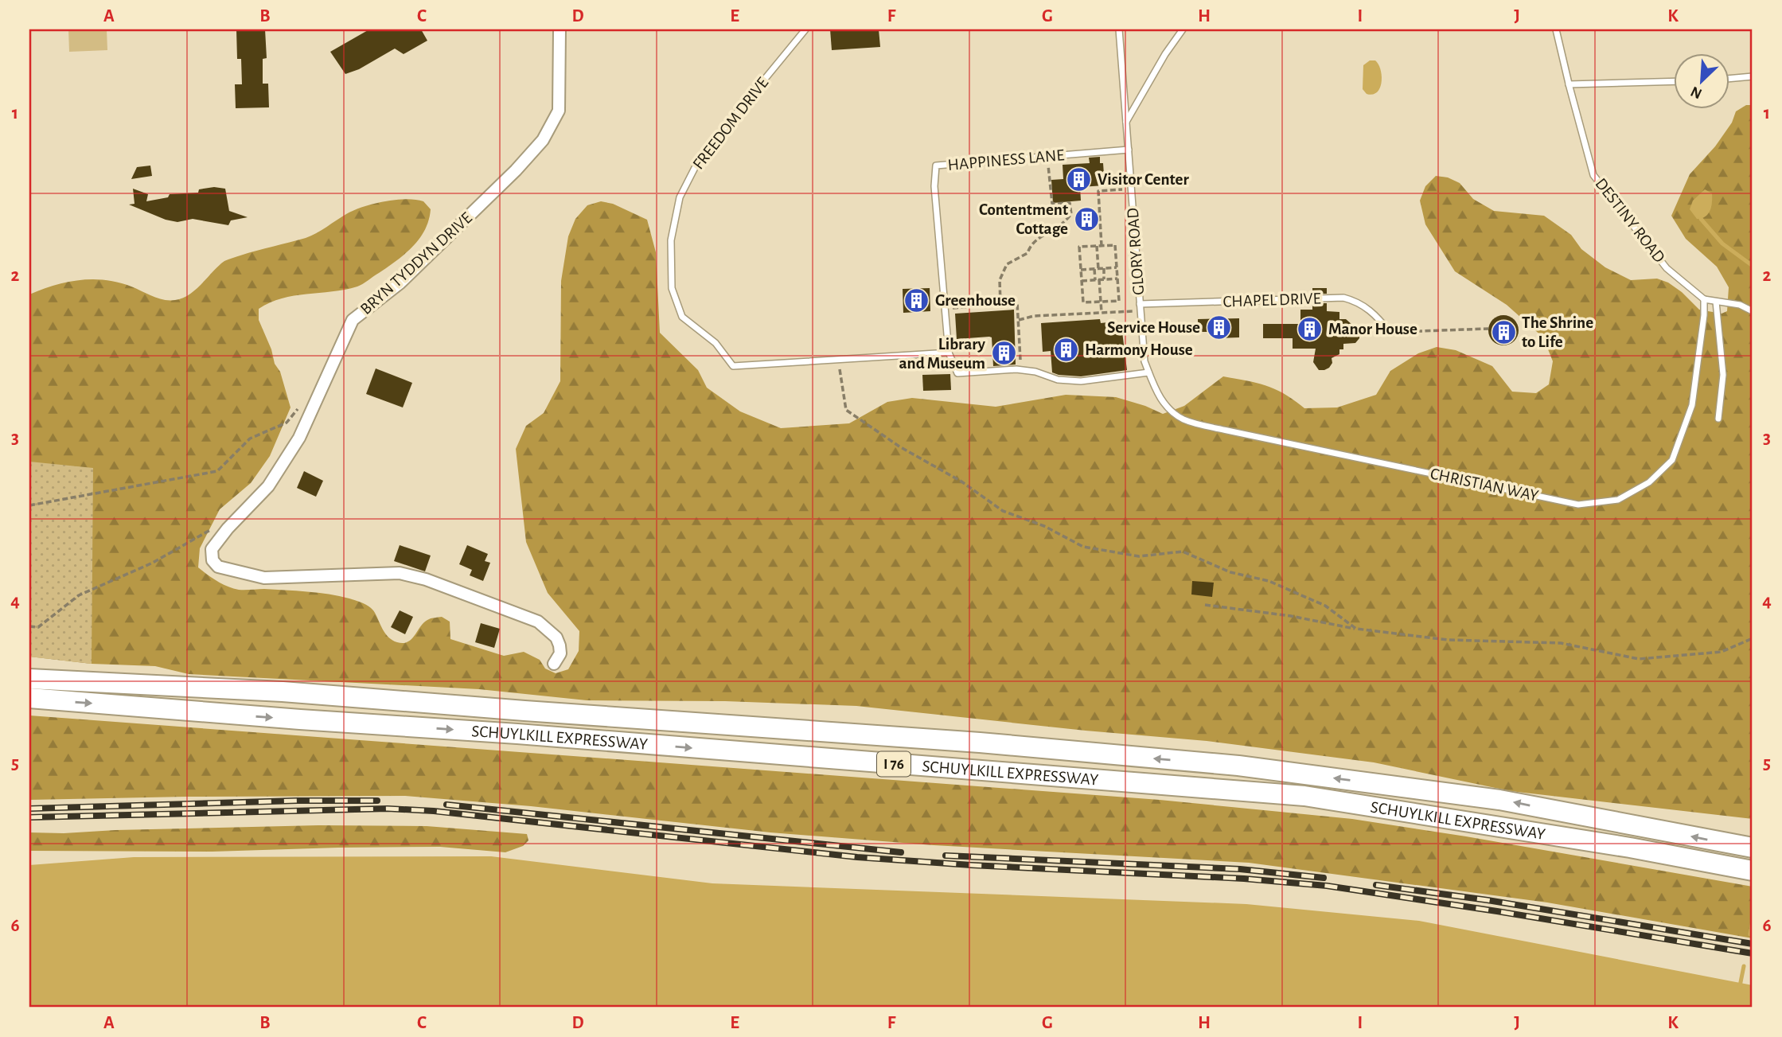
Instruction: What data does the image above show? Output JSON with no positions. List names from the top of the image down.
{
  "streets": {
    "highway": ["SCHUYLKILL EXPRESSWAY", "I 76"],
    "street": ["BRYN TYDDYN DRIVE"],
    "lane": [
      "FREEDOM DRIVE",
      "HAPPINESS LANE",
      "DESTINY ROAD",
      "GLORY ROAD",
      "CHAPEL DRIVE",
      "CHRISTIAN WAY"
    ]
  },
  "crossings": [
    ["HAPPINESS LANE", "GLORY ROAD"],
    ["DESTINY ROAD", "CHRISTIAN WAY"],
    ["GLORY ROAD", "CHAPEL DRIVE"],
    ["GLORY ROAD", "CHRISTIAN WAY"]
  ],
  "places": {
    "building": [
      "Visitor Center",
      "Contentment Cottage",
      "Greenhouse",
      "Service House",
      "Manor House",
      "The Shrine to Life",
      "Harmony House",
      "Library and Museum"
    ]
  },
  "north": "bottom left",
  "grid": {
    "columns": [
      "A",
      "B",
      "C",
      "D",
      "E",
      "F",
      "G",
      "H",
      "I",
      "J",
      "K"
    ],
    "rows": [
      "1",
      "2",
      "3",
      "4",
      "5",
      "6"
    ]
  }
}
